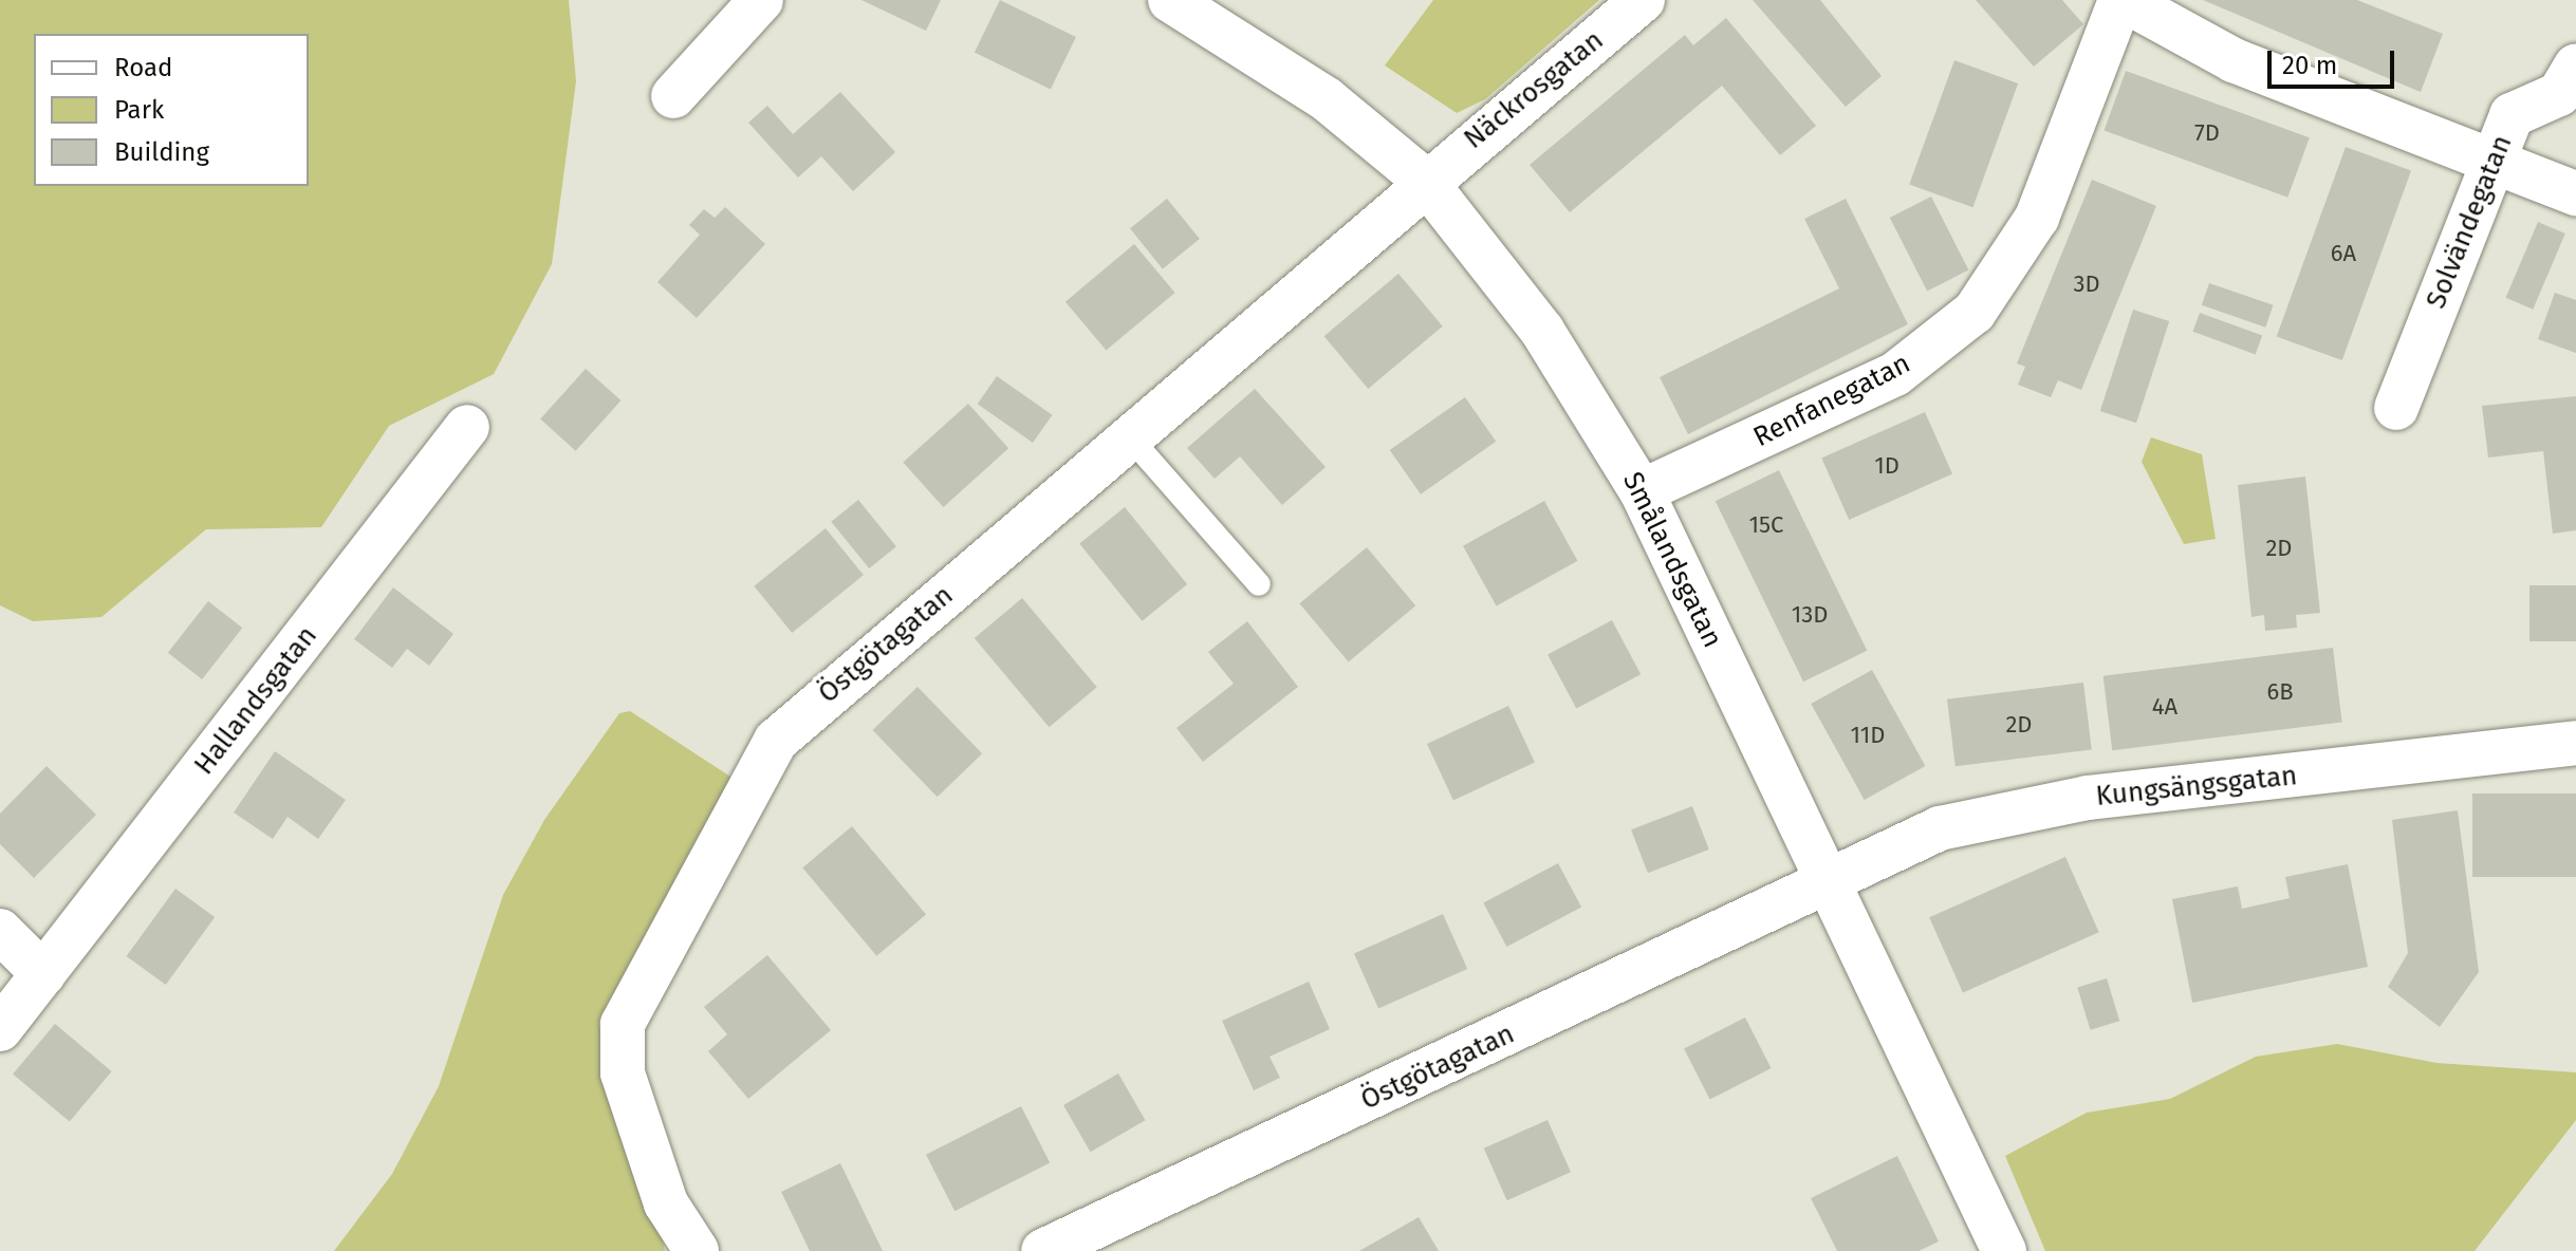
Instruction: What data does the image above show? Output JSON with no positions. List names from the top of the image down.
{
  "streets": {
    "street": [
      "Näckrosgatan",
      "Solvändegatan",
      "Renfanegatan",
      "Smålandsgatan",
      "Östgötagatan",
      "Hallandsgatan",
      "Kungsängsgatan"
    ]
  },
  "crossings": [
    ["Näckrosgatan", "Smålandsgatan"],
    ["Näckrosgatan", "Östgötagatan"],
    ["Renfanegatan", "Smålandsgatan"],
    ["Smålandsgatan", "Östgötagatan"],
    ["Smålandsgatan", "Kungsängsgatan"],
    ["Östgötagatan", "Kungsängsgatan"]
  ],
  "house_numbers": [
    "7D",
    "6A",
    "3D",
    "1D",
    "15C",
    "2D",
    "13D",
    "6B",
    "4A",
    "2D",
    "11D"
  ],
  "legend": ["Road", "Park", "Building"],
  "scale_bar": "20 m"
}
